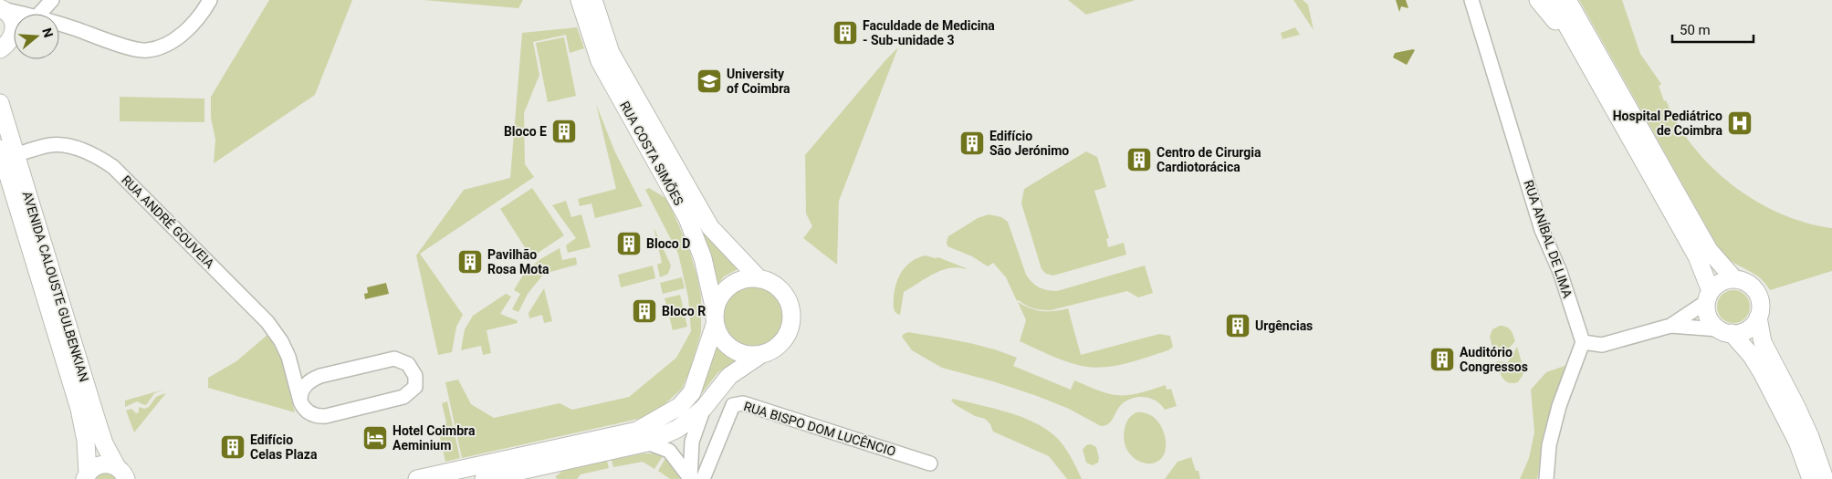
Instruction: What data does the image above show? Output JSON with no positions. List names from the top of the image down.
{
  "streets": {
    "main road": ["RUA COSTA SIMÕES", "AVENIDA CALOUSTE GULBENKIAN"],
    "street": ["RUA ANDRÉ GOUVEIA", "RUA ANÍBAL DE LIMA", "RUA BISPO DOM LUCÊNCIO"]
  },
  "crossings": [
    ["RUA ANDRÉ GOUVEIA", "AVENIDA CALOUSTE GULBENKIAN"]
  ],
  "places": {
    "building": [
      "Faculdade de Medicina - Sub-unidade 3",
      "Bloco E",
      "Edifício São Jerónimo",
      "Centro de Cirurgia Cardiotorácica",
      "Bloco D",
      "Pavilhão Rosa Mota",
      "Bloco R",
      "Urgências",
      "Auditório Congressos",
      "Edifício Celas Plaza"
    ],
    "school or university": ["University of Coimbra"],
    "hospital": ["Hospital Pediátrico de Coimbra"],
    "hotel": ["Hotel Coimbra Aeminium"]
  },
  "scale_bar": "50 m",
  "north": "right"
}
